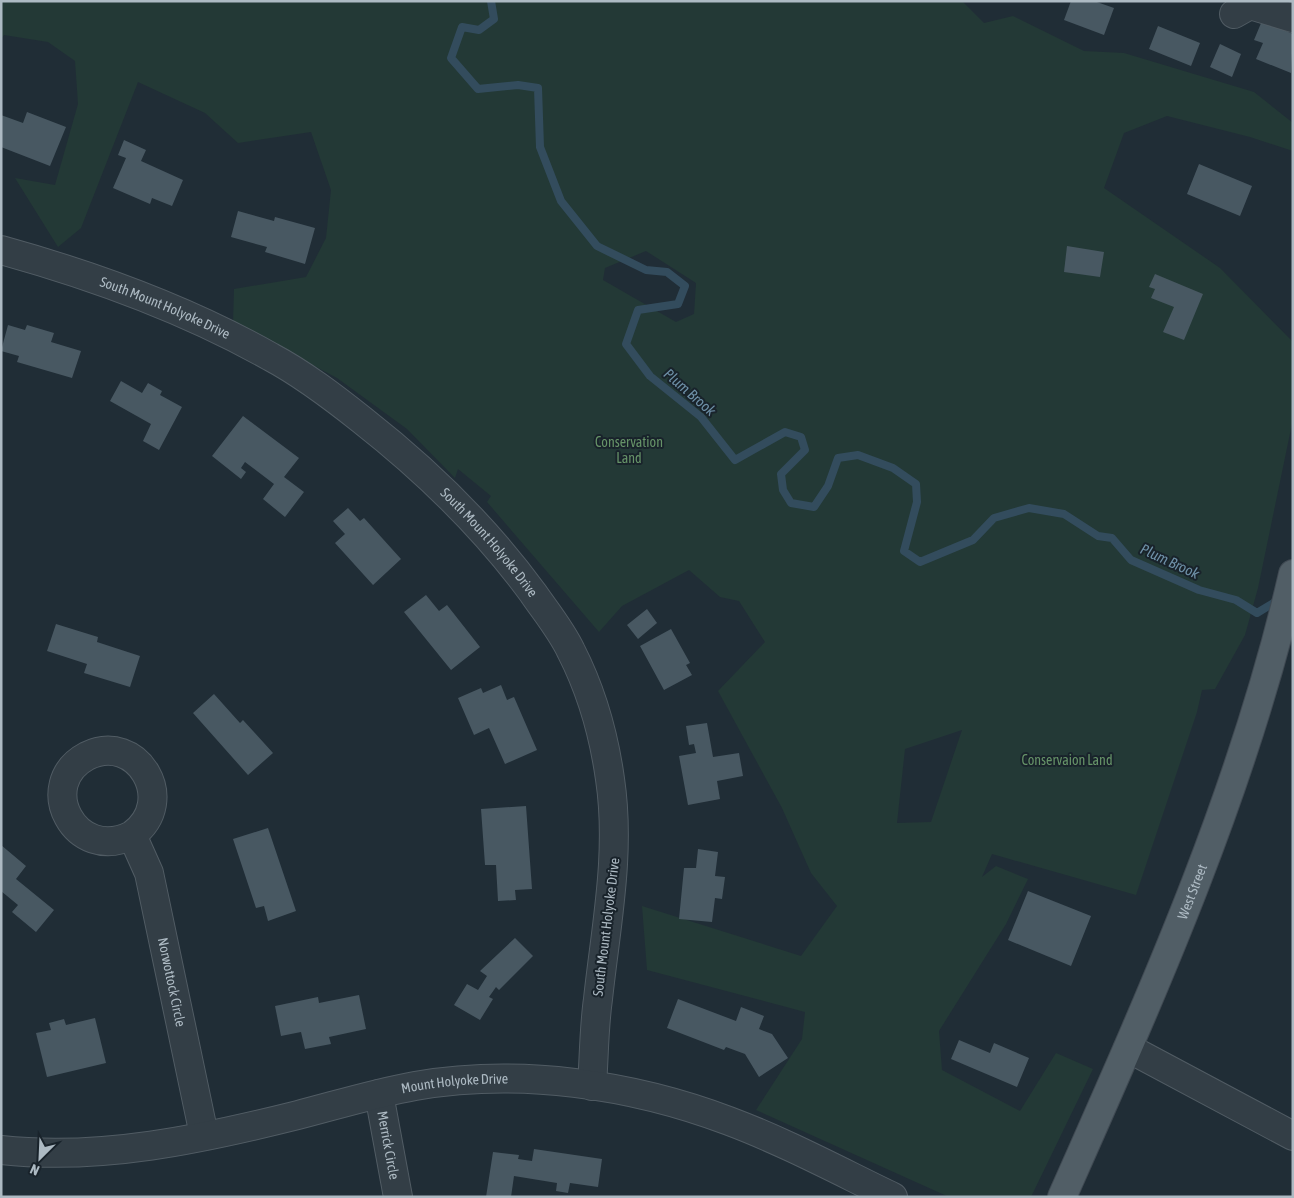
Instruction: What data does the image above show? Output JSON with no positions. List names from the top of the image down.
{
  "streets": {
    "main road": ["West Street"],
    "street": [
      "South Mount Holyoke Drive",
      "Norwottock Circle",
      "Mount Holyoke Drive",
      "Merrick Circle"
    ]
  },
  "crossings": [
    ["South Mount Holyoke Drive", "Mount Holyoke Drive"],
    ["Norwottock Circle", "Mount Holyoke Drive"],
    ["Mount Holyoke Drive", "Merrick Circle"]
  ],
  "water": ["Plum Brook"],
  "parks": ["Conservation Land", "Conservaion Land"],
  "north": "bottom left"
}
